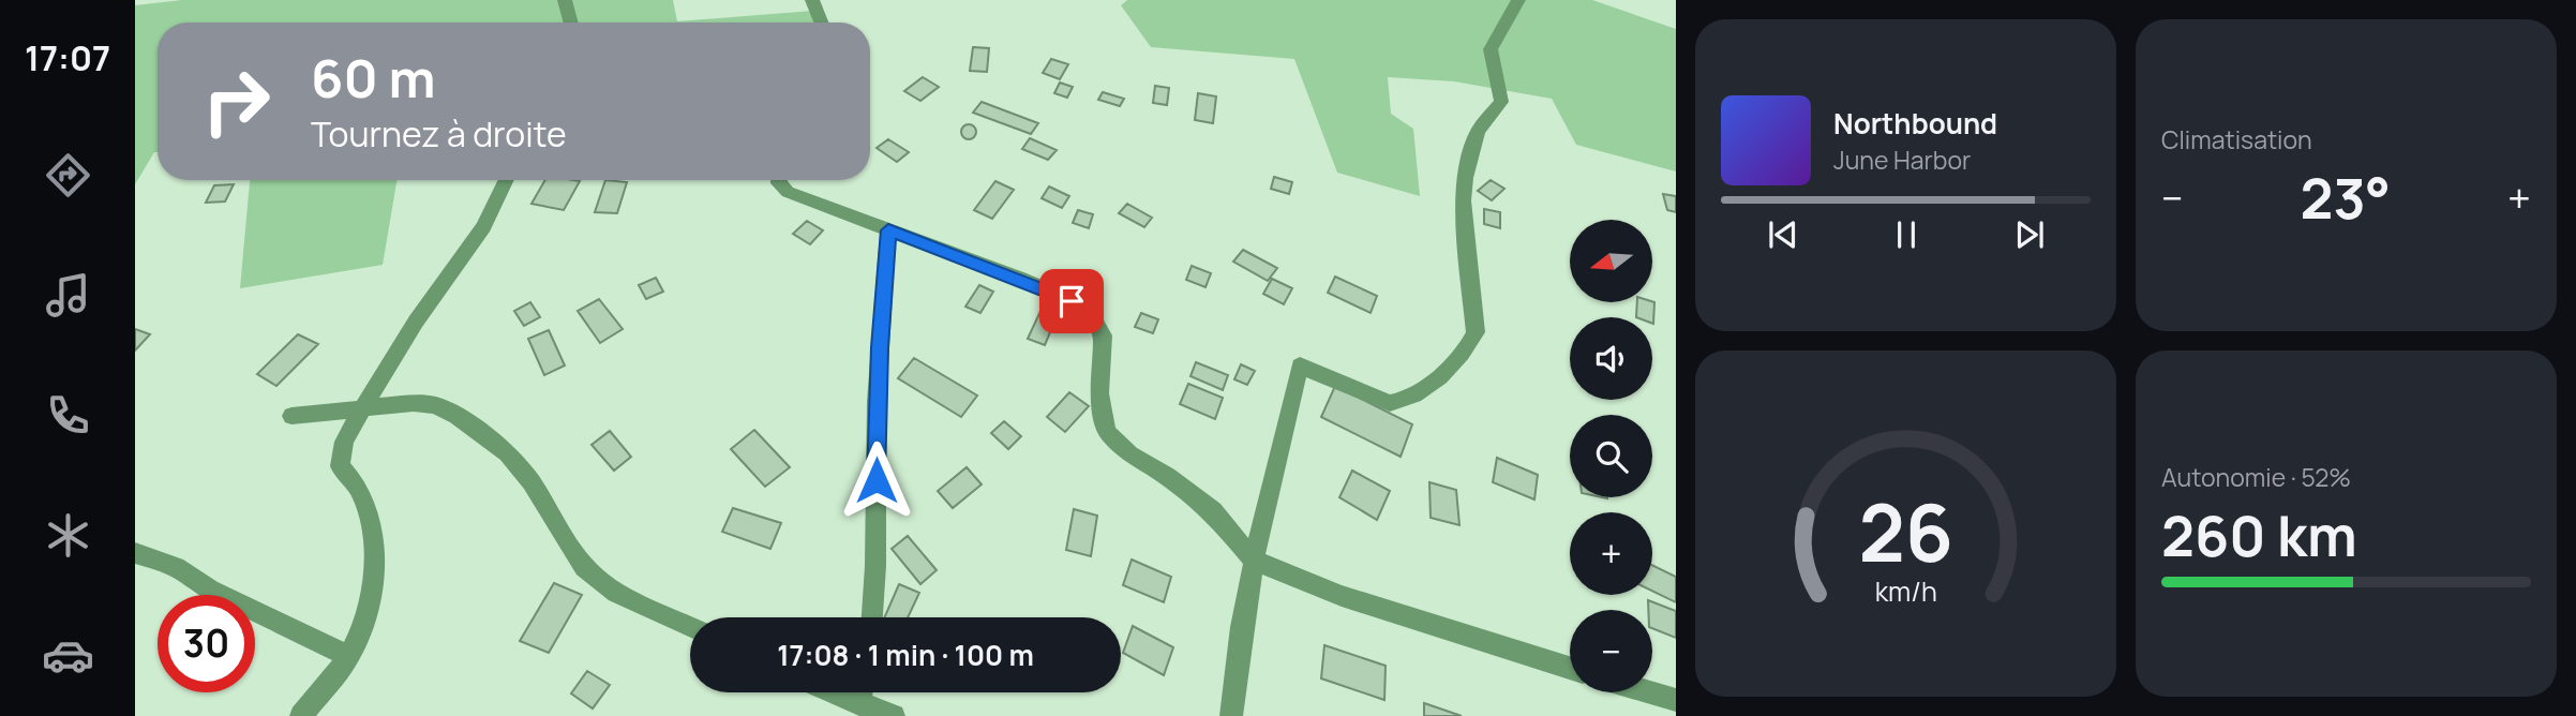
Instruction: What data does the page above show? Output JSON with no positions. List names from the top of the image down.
{
  "north": "left",
  "page": {
    "tabs": "17:07",
    "tile": [
      "Climatisation",
      ["Autonomie · 52%", "260 km"]
    ],
    "turn": ["60 m", "Tournez à droite"],
    "song": ["Northbound", "June Harbor"],
    "heat": ["−", "23°", "+"],
    "map_buttons": ["+", "−"],
    "limit": "30",
    "trip": "17:08 · 1 min · 100 m",
    "gauge": ["26", "km/h"]
  }
}
